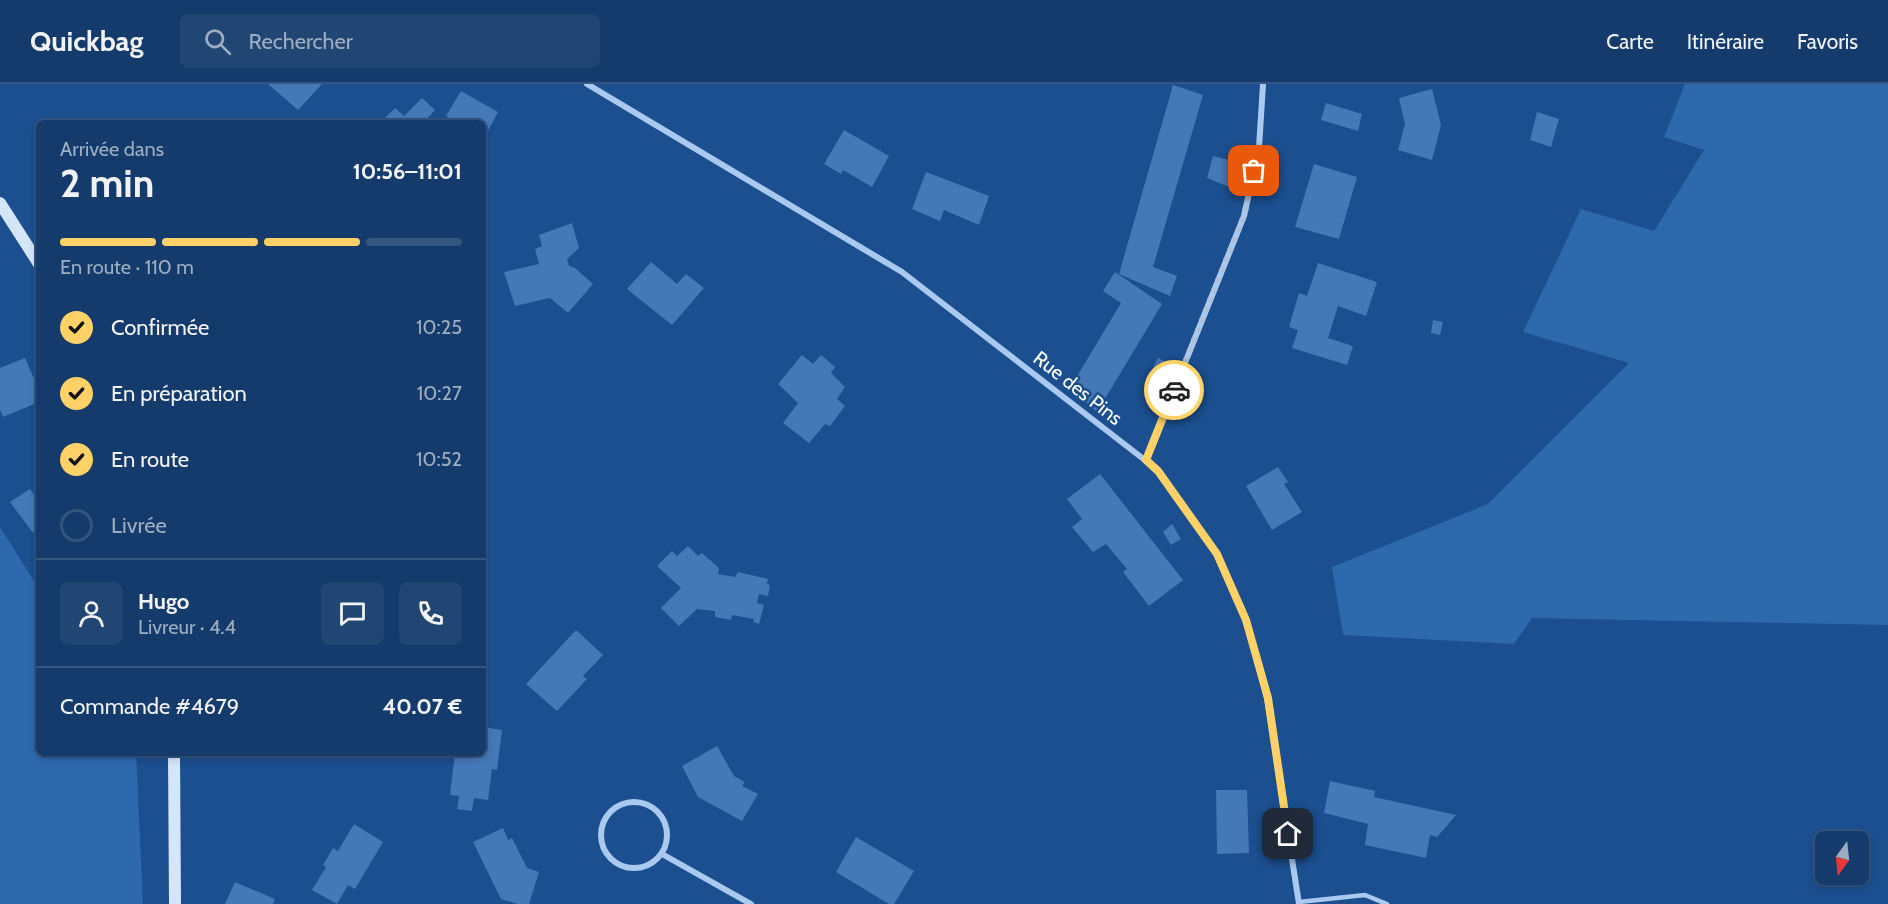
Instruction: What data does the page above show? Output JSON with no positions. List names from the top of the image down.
{
  "streets": {
    "street": ["Rue des Pins"]
  },
  "north": "bottom",
  "page": {
    "header": "Quickbag",
    "search": "Rechercher",
    "nav": ["Carte", "Itinéraire", "Favoris"],
    "heading": ["2 min", "Arrivée dans", "10:56–11:01"],
    "panel": [
      "Hugo",
      "Livreur · 4.4",
      "Commande #4679",
      "40.07 €"
    ],
    "bar": "En route · 110 m",
    "list": [
      ["Confirmée", "10:25"],
      ["En préparation", "10:27"],
      ["En route", "10:52"],
      "Livrée"
    ]
  }
}
